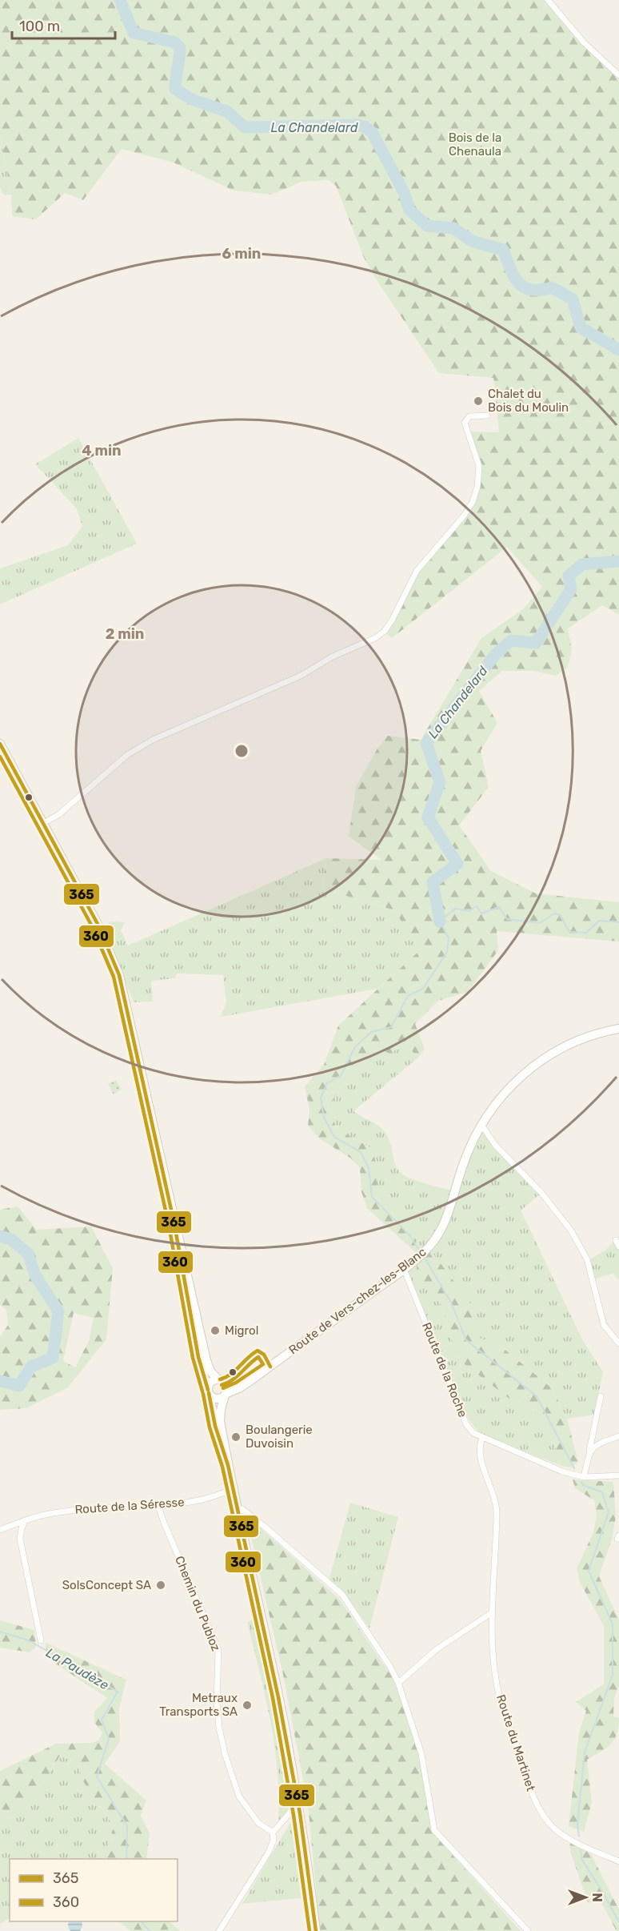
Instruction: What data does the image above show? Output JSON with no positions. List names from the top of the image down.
{
  "streets": {
    "main road": ["Route de Vers-chez-les-Blanc"],
    "street": [
      "Route de la Roche",
      "Route de la Séresse",
      "Chemin du Publoz",
      "Route du Martinet"
    ]
  },
  "crossings": [
    ["Route de Vers-chez-les-Blanc", "Route de la Roche"],
    ["Route de la Roche", "Route du Martinet"],
    ["Route de la Séresse", "Chemin du Publoz"]
  ],
  "water": ["La Chandelard", "La Paudèze"],
  "parks": ["Bois de la Chenaula"],
  "places": [
    "Chalet du Bois du Moulin",
    "Migrol",
    "Boulangerie Duvoisin",
    "SolsConcept SA",
    "Metraux Transports SA"
  ],
  "lines": ["transit line 365", "transit line 360"],
  "legend": ["365", "360"],
  "scale_bar": "100 m",
  "north": "right",
  "rings": ["6 min", "4 min", "2 min"]
}
